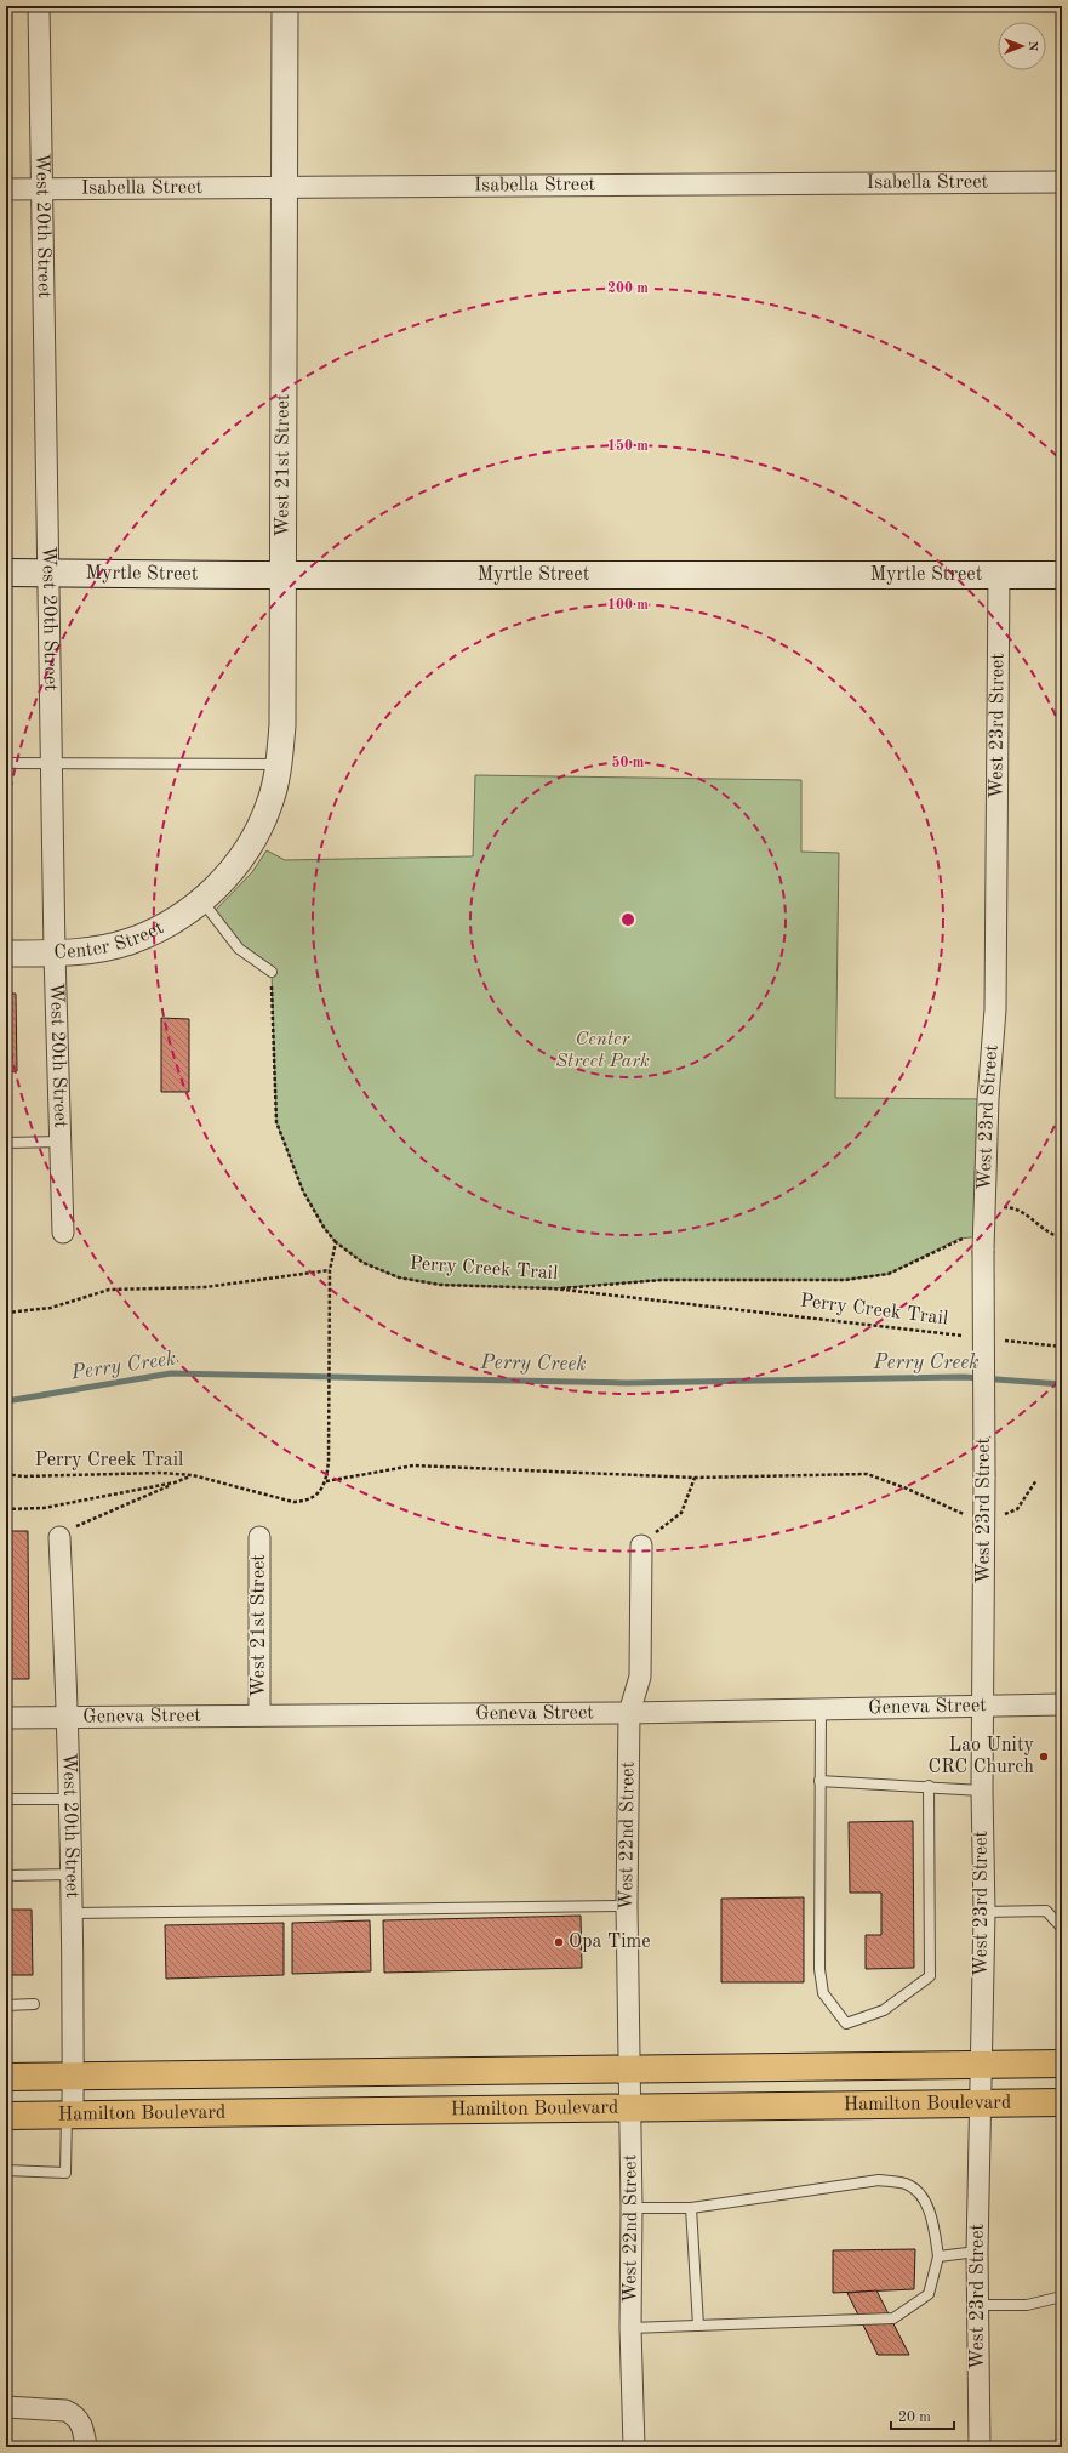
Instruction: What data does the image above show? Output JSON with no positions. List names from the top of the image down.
{
  "streets": {
    "main road": ["Myrtle Street", "Hamilton Boulevard"],
    "street": [
      "Isabella Street",
      "West 20th Street",
      "West 21st Street",
      "West 23rd Street",
      "Center Street",
      "Geneva Street",
      "West 22nd Street"
    ],
    "path": ["Perry Creek Trail"]
  },
  "crossings": [
    ["Isabella Street", "West 20th Street"],
    ["Isabella Street", "West 21st Street"],
    ["West 20th Street", "Myrtle Street"],
    ["West 20th Street", "Center Street"],
    ["West 20th Street", "Geneva Street"],
    ["West 20th Street", "Hamilton Boulevard"],
    ["West 21st Street", "Myrtle Street"],
    ["West 21st Street", "Center Street"],
    ["West 21st Street", "Geneva Street"],
    ["Myrtle Street", "West 23rd Street"],
    ["West 23rd Street", "Geneva Street"],
    ["West 23rd Street", "Hamilton Boulevard"],
    ["Geneva Street", "West 22nd Street"],
    ["West 22nd Street", "Hamilton Boulevard"]
  ],
  "water": ["Perry Creek"],
  "parks": ["Center Street Park"],
  "places": ["Lao Unity CRC Church", "Opa Time"],
  "scale_bar": "20 m",
  "north": "right",
  "rings": [
    "200 m",
    "150 m",
    "100 m",
    "50 m"
  ]
}
